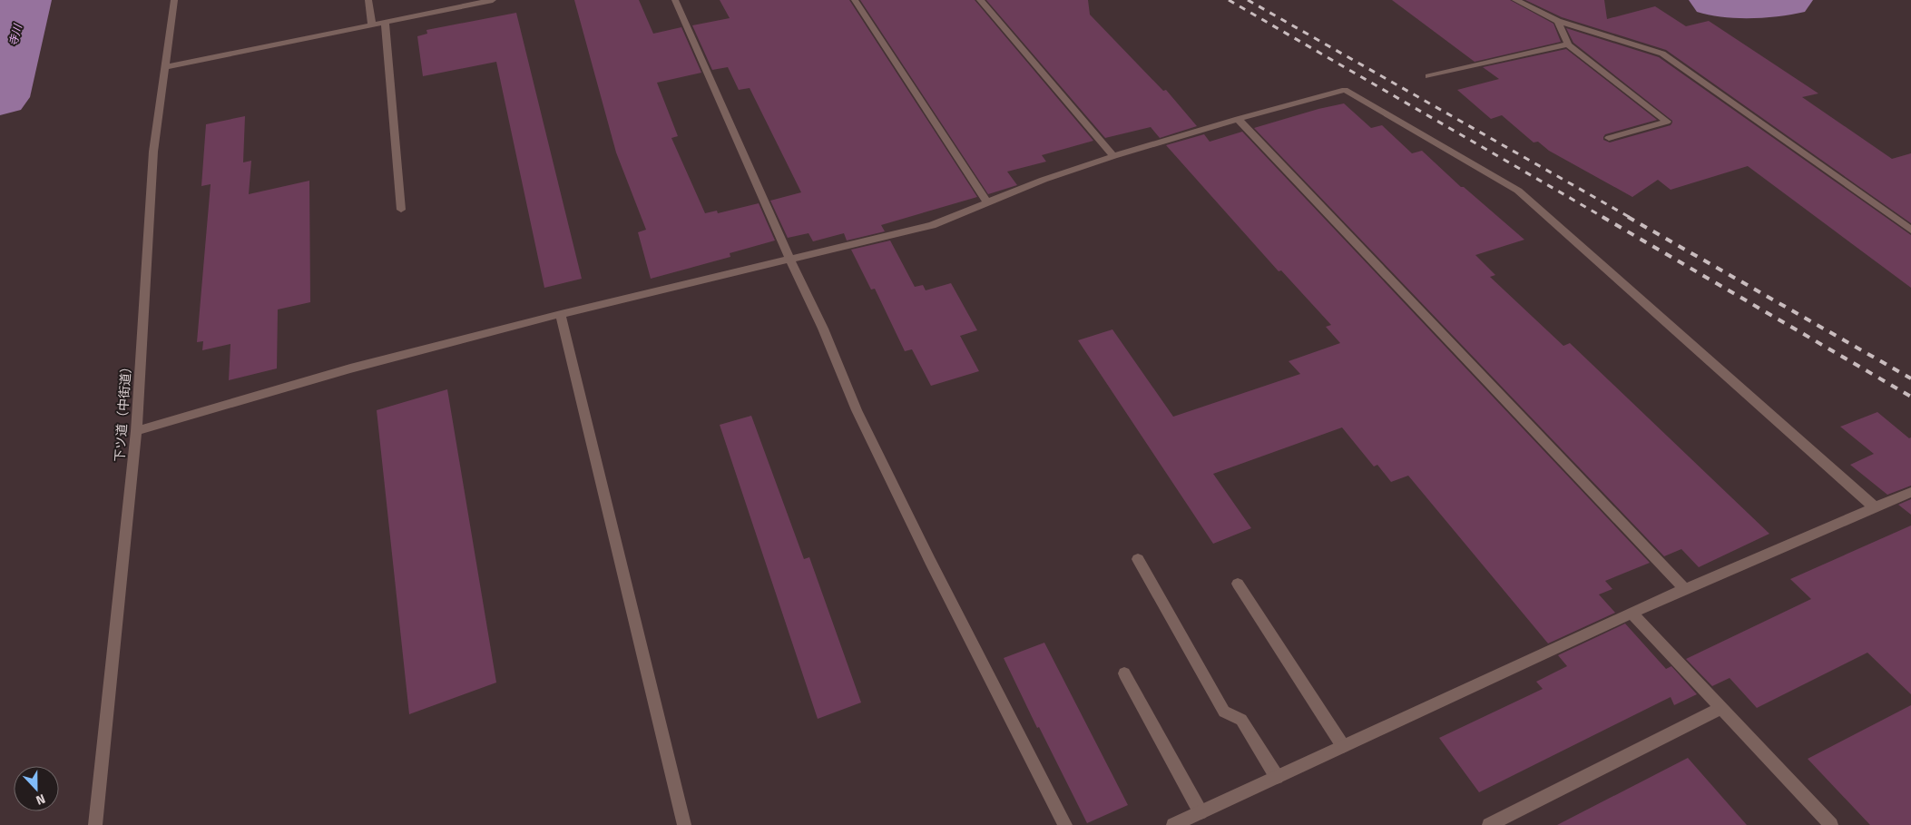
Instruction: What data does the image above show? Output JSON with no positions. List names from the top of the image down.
{
  "streets": {
    "street": ["下ツ道（中街道）"]
  },
  "water": ["寺川"],
  "north": "bottom"
}
